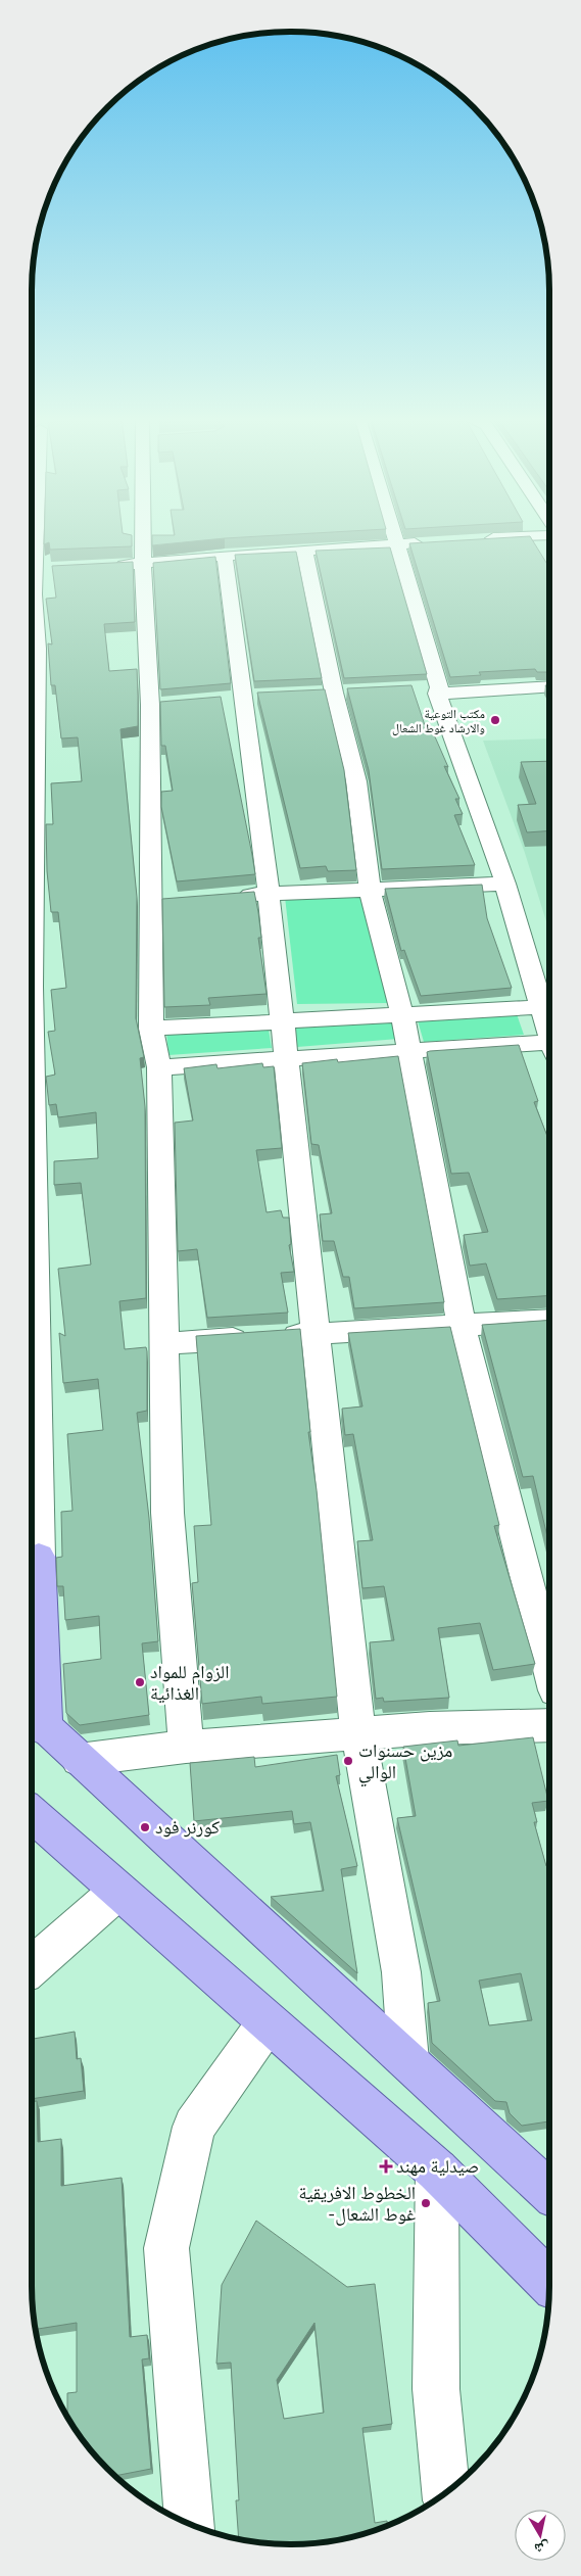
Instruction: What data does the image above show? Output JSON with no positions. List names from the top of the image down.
{
  "places": {
    "other": [
      "مكتب التوعية والارشاد غوط الشعال",
      "الزوام للمواد الغذائية",
      "مزين حسنوات الوالي",
      "كورنر فود",
      "الخطوط الافريقية -غوط الشعال"
    ],
    "health": ["صيدلية مهند"]
  },
  "north": "bottom"
}
